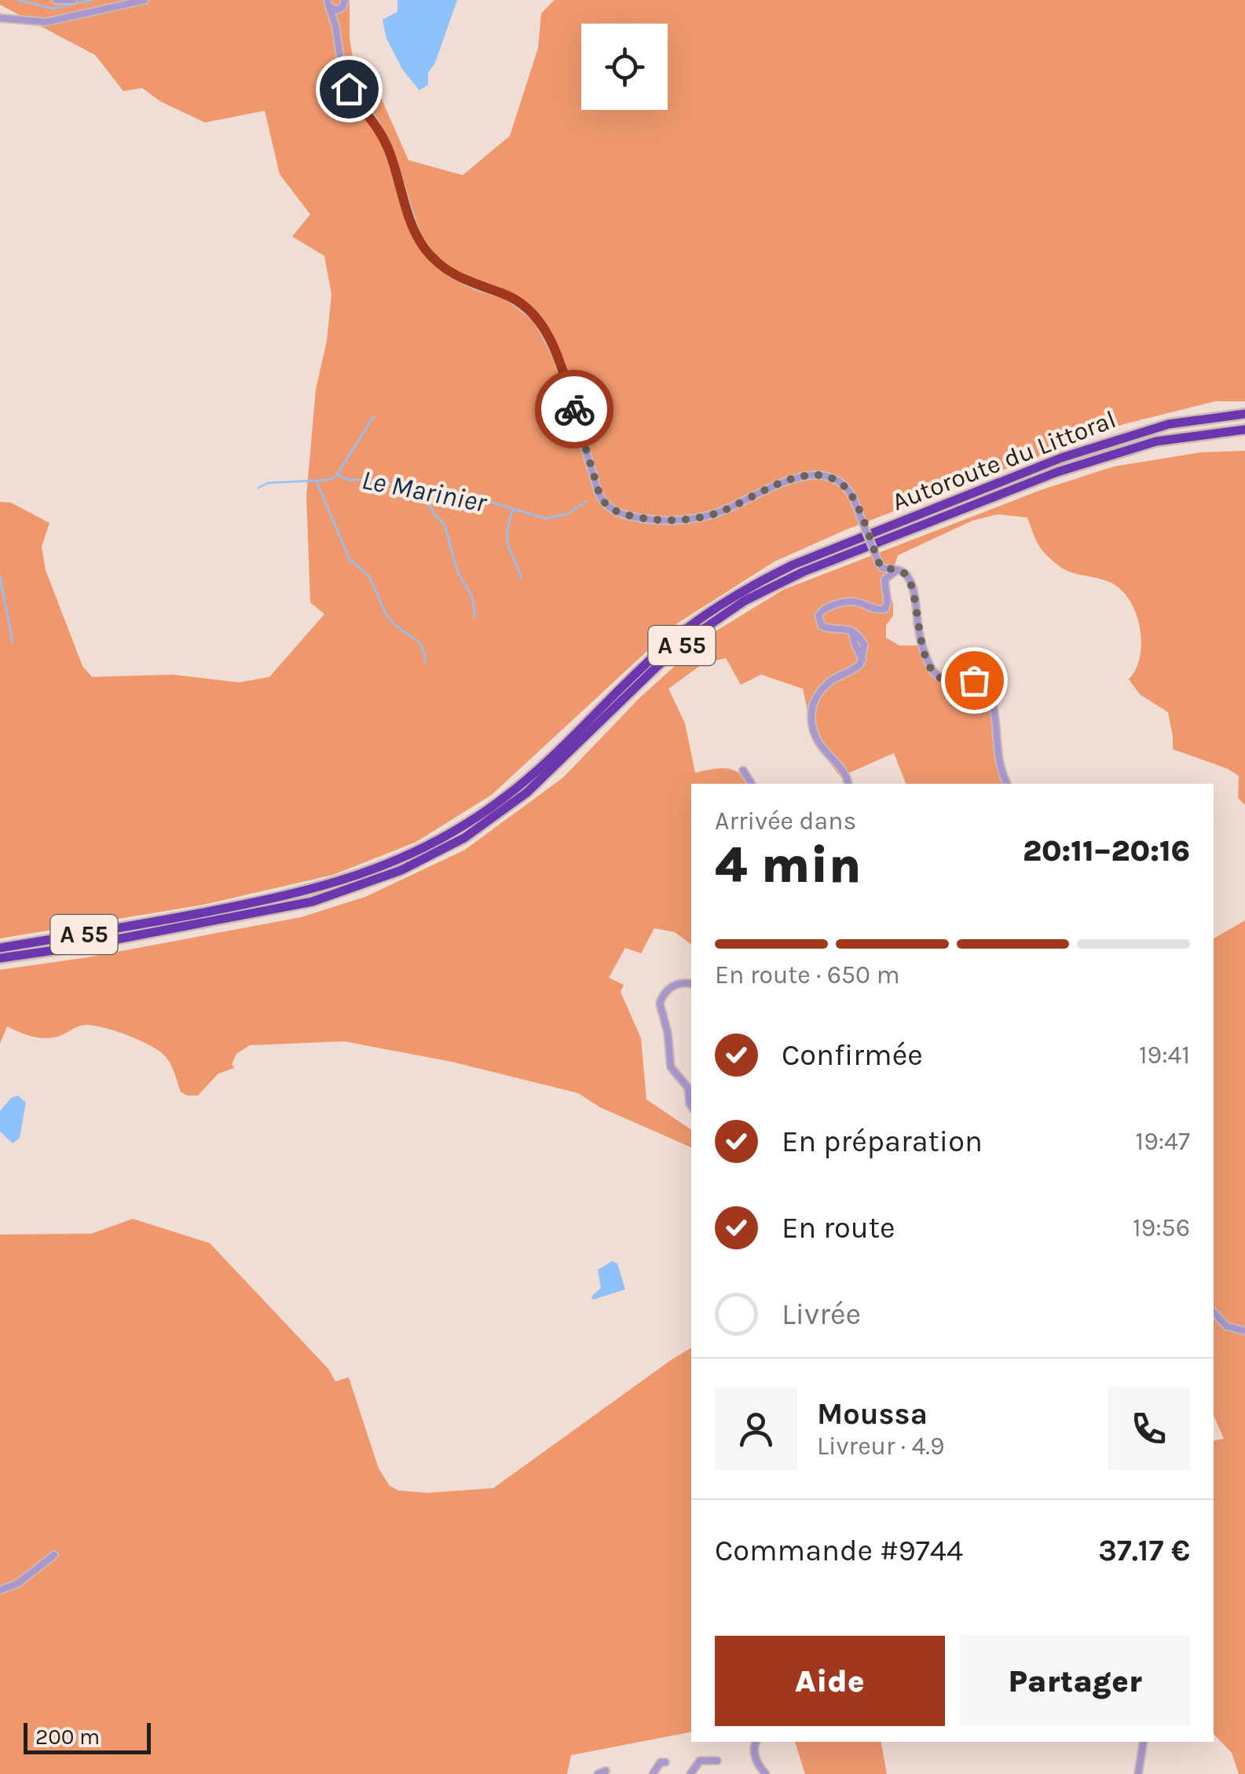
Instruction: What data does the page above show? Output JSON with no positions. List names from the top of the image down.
{
  "streets": {
    "highway": ["Autoroute du Littoral", "A 55"]
  },
  "water": ["Le Marinier"],
  "scale_bar": "200 m",
  "page": {
    "heading": ["4 min", "Arrivée dans", "20:11–20:16"],
    "panel": [
      "Moussa",
      "Livreur · 4.9",
      "Commande #9744",
      "37.17 €"
    ],
    "bar": "En route · 650 m",
    "list": [
      ["Confirmée", "19:41"],
      ["En préparation", "19:47"],
      ["En route", "19:56"],
      "Livrée"
    ],
    "buttons": ["Aide", "Partager"],
    "scale": "200 m"
  }
}
